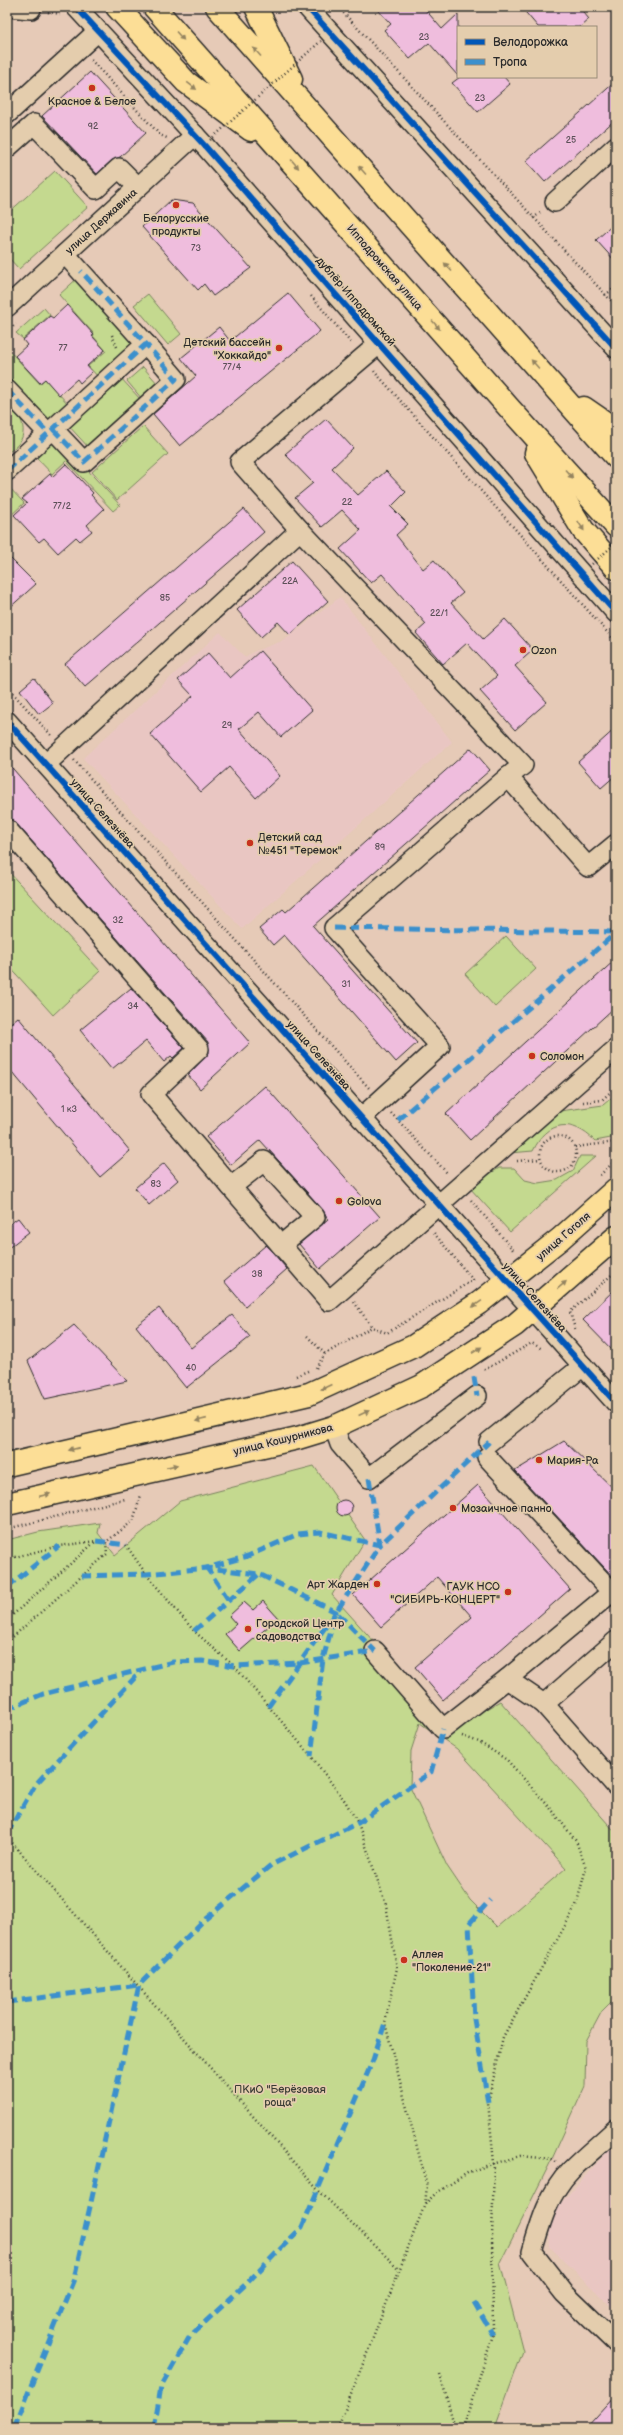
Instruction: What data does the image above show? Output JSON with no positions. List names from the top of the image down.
{
  "streets": {
    "main road": ["Ипподромская улица", "улица Гоголя", "улица Кошурникова"],
    "street": ["улица Державина", "дублёр Ипподромской", "улица Селезнёва"]
  },
  "crossings": [
    ["улица Державина", "дублёр Ипподромской"],
    ["улица Селезнёва", "улица Гоголя"],
    ["улица Селезнёва", "улица Кошурникова"]
  ],
  "parks": ["ПКиО \"Берёзовая роща\""],
  "places": [
    "Красное & Белое",
    "Белорусские продукты",
    "Детский бассейн \"Хоккайдо\"",
    "Ozon",
    "Детский сад №451 \"Теремок\"",
    "Соломон",
    "Golova",
    "Мария-Ра",
    "Мозаичное панно",
    "Арт Жарден",
    "ГАУК НСО \"СИБИРЬ-КОНЦЕРТ\"",
    "Городской Центр садоводства",
    "Аллея \"Поколение-21\""
  ],
  "house_numbers": [
    "23",
    "23",
    "92",
    "25",
    "73",
    "77",
    "77/4",
    "22",
    "77/2",
    "22А",
    "85",
    "22/1",
    "29",
    "89",
    "32",
    "31",
    "34",
    "1 к3",
    "83",
    "38",
    "40"
  ],
  "legend": ["Велодорожка", "Тропа"]
}
